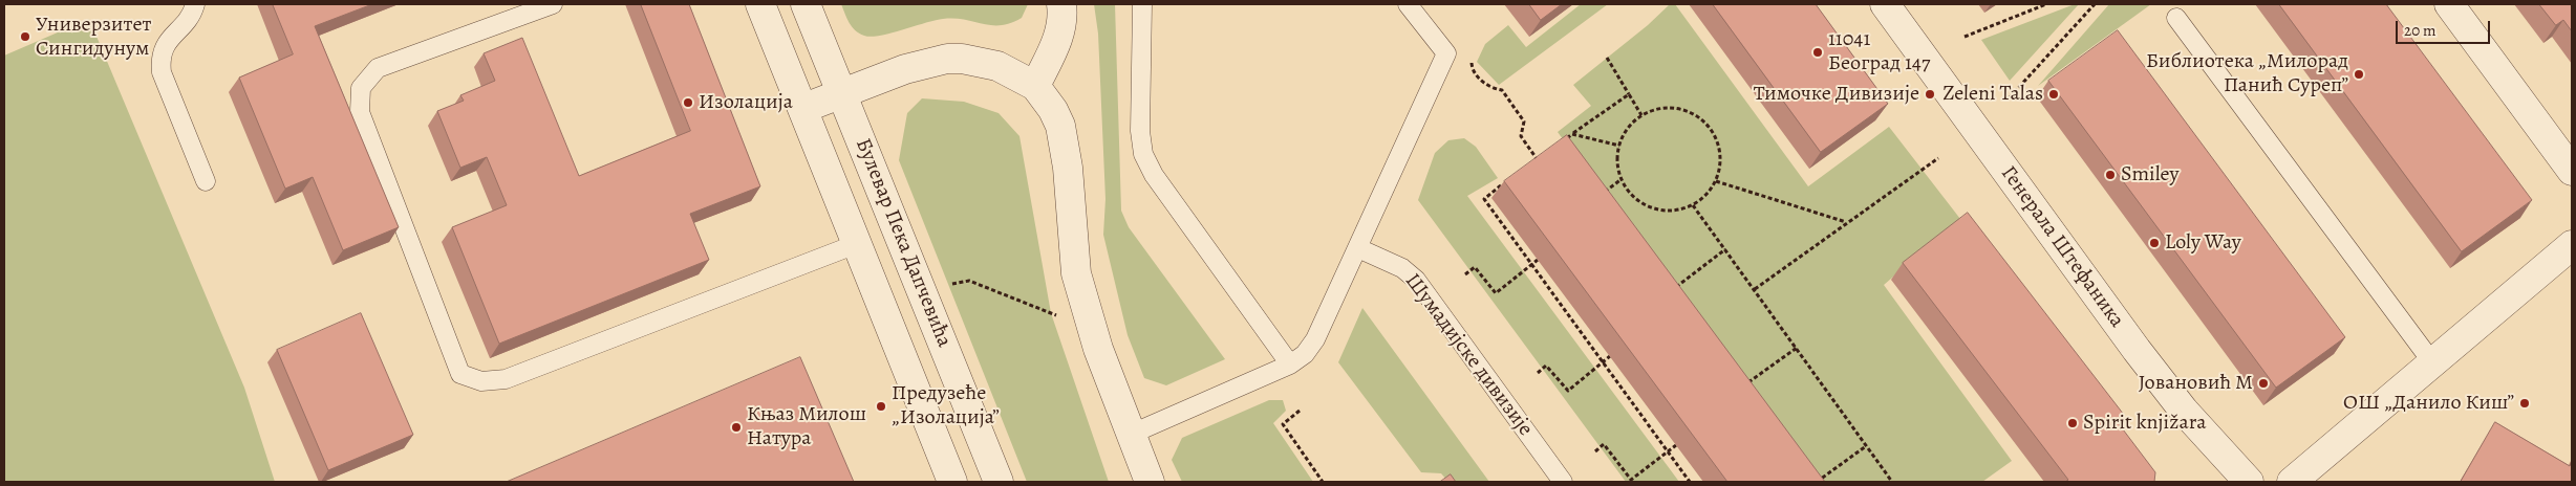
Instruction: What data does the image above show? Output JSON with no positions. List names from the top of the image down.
{
  "streets": {
    "street": ["Булевар Пека Дапчевића", "Генерала Штефаника"],
    "lane": ["Шумадијске дивизије"]
  },
  "places": [
    "Универзитет Сингидунум",
    "11041 Београд 147",
    "Библиотека „Милорад Панић Суреп”",
    "Тимочке Дивизије",
    "Zeleni Talas",
    "Изолација",
    "Smiley",
    "Loly Way",
    "Јовановић М",
    "ОШ „Данило Киш”",
    "Предузеће „Изолација”",
    "Spirit knjižara",
    "Књаз Милош Натура"
  ],
  "scale_bar": "20 m"
}
